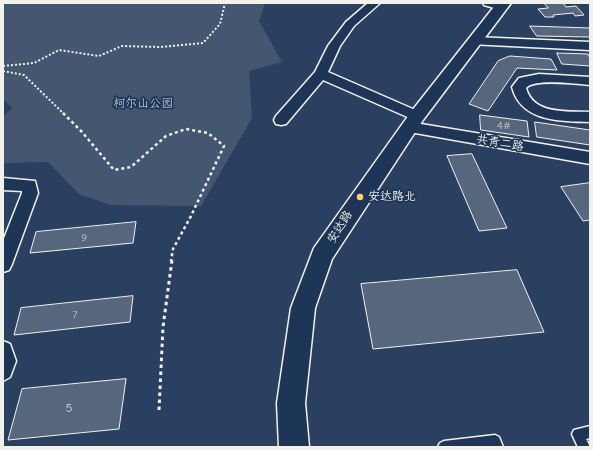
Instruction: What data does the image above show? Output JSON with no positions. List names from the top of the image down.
{
  "streets": {
    "street": ["共青二路", "安达路"]
  },
  "crossings": [
    ["共青二路", "安达路"]
  ],
  "parks": ["柯尔山公园"],
  "places": ["安达路北"],
  "house_numbers": [
    "4#",
    "9",
    "7",
    "5"
  ]
}
